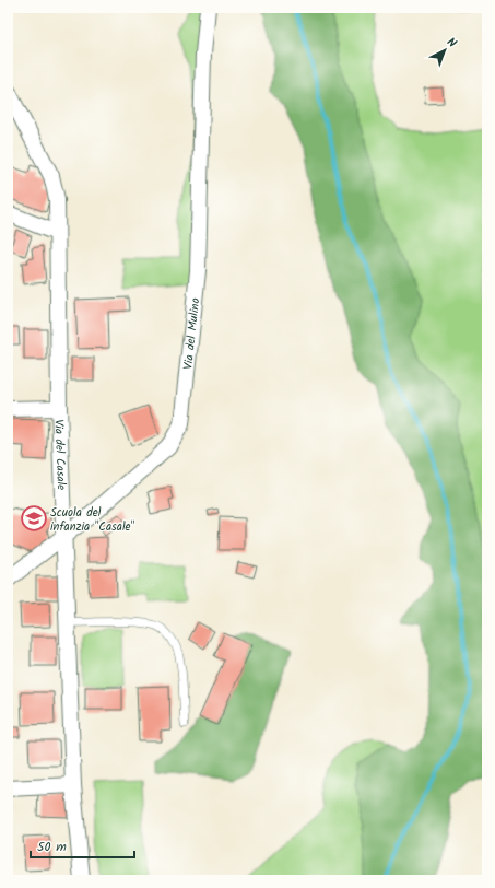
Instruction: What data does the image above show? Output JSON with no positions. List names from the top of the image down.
{
  "streets": {
    "street": ["Via del Mulino", "Via del Casale"]
  },
  "crossings": [
    ["Via del Mulino", "Via del Casale"]
  ],
  "places": {
    "school or university": ["Scuola del infanzia \"Casale\""]
  },
  "scale_bar": "50 m",
  "north": "top right"
}
